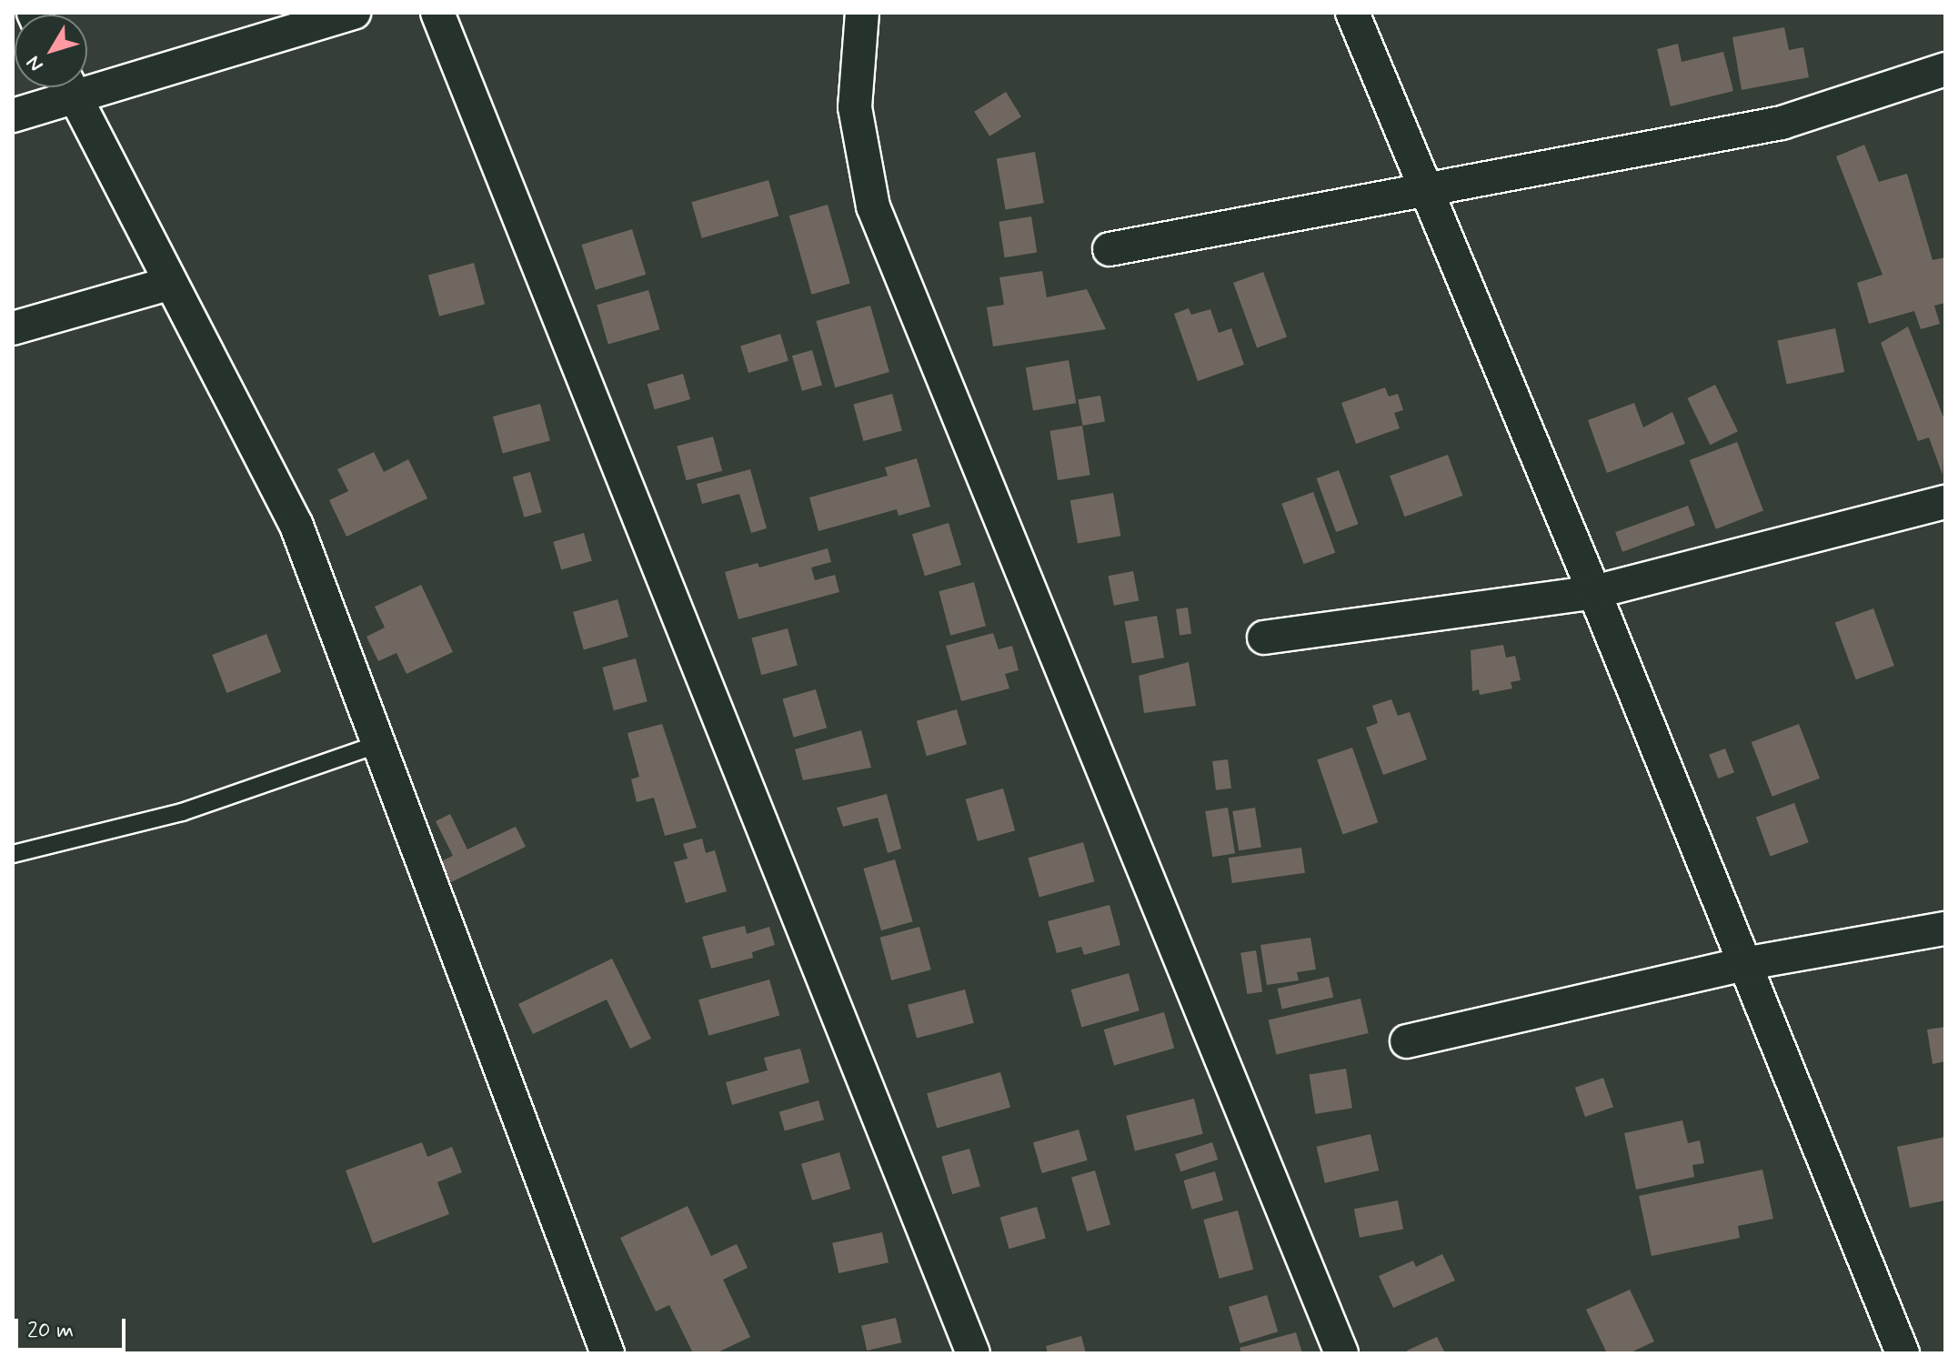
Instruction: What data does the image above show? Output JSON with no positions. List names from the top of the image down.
{
  "scale_bar": "20 m",
  "north": "bottom left"
}
